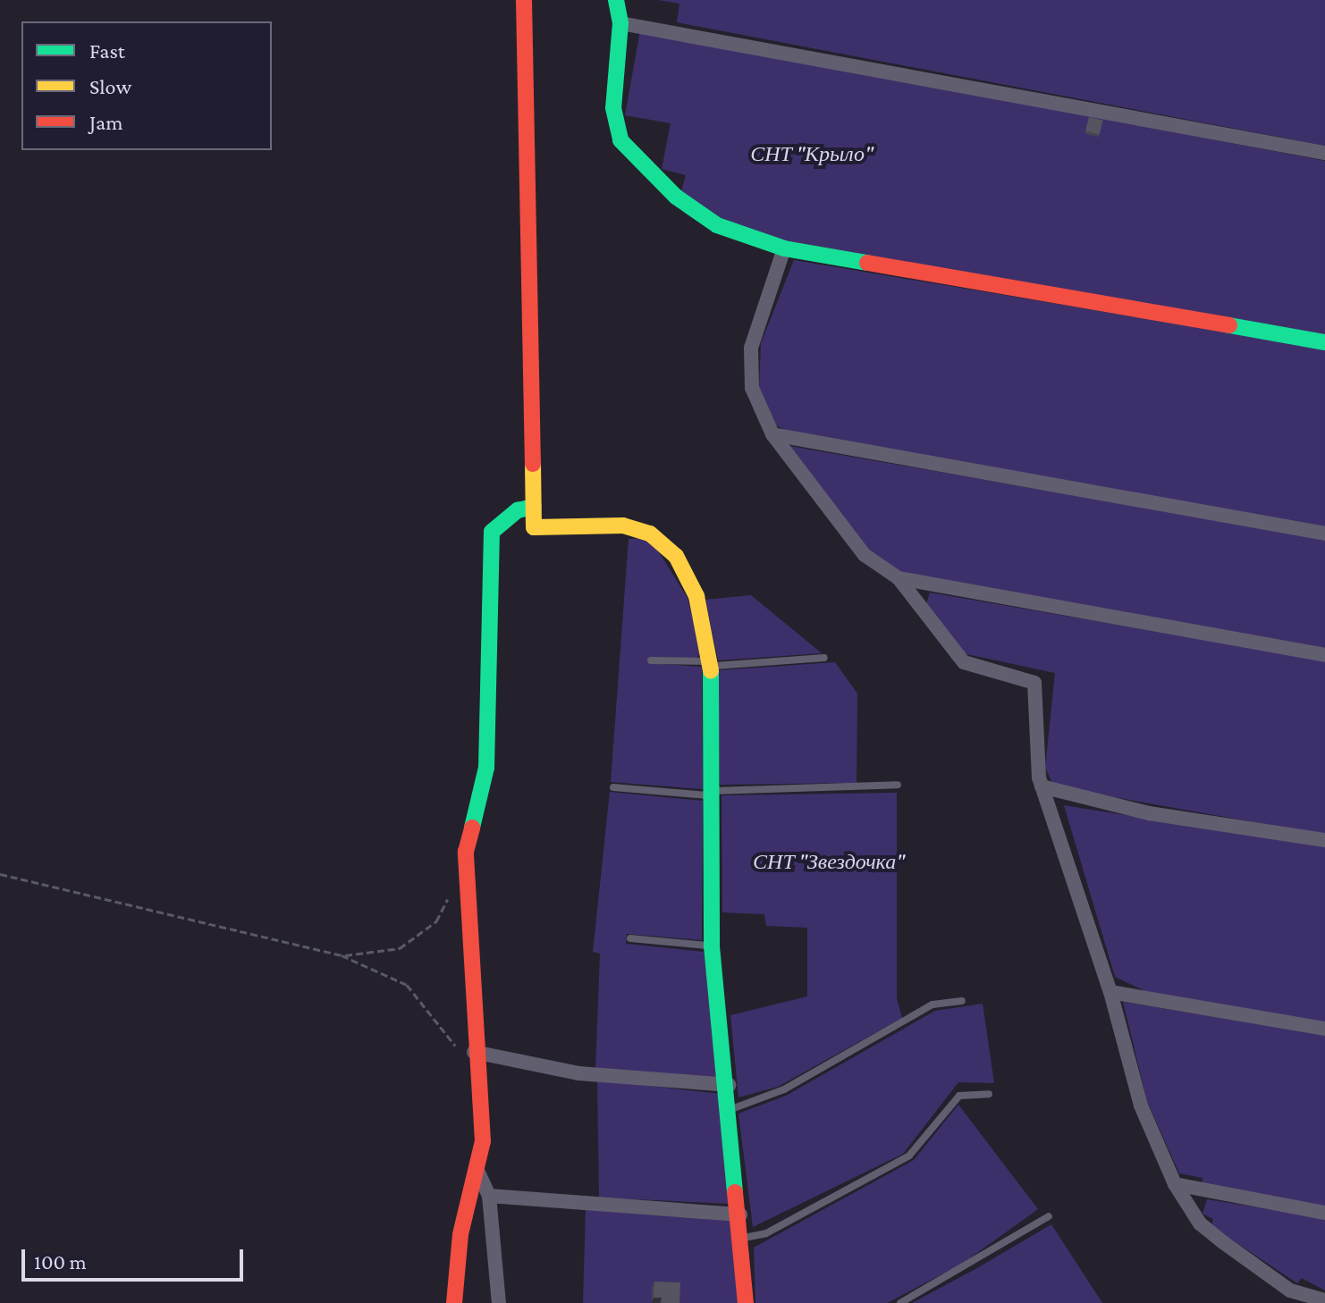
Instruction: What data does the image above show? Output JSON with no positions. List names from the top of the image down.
{
  "parks": ["СНТ \"Крыло\"", "СНТ \"Звездочка\""],
  "legend": ["Fast", "Slow", "Jam"],
  "scale_bar": "100 m"
}
